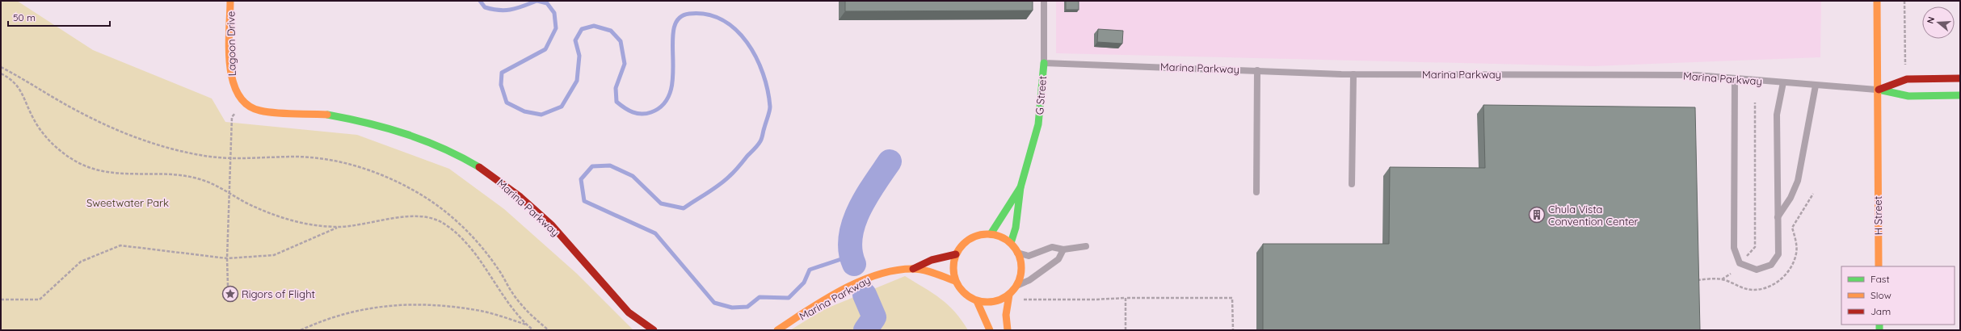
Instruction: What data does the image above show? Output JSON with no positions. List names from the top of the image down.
{
  "streets": {
    "street": [
      "Lagoon Drive",
      "Marina Parkway",
      "G Street",
      "H Street"
    ]
  },
  "crossings": [
    ["Lagoon Drive", "Marina Parkway"],
    ["Marina Parkway", "G Street"],
    ["Marina Parkway", "H Street"]
  ],
  "parks": ["Sweetwater Park"],
  "places": {
    "building": ["Chula Vista Convention Center"],
    "place": ["Rigors of Flight"]
  },
  "legend": ["Fast", "Slow", "Jam"],
  "scale_bar": "50 m",
  "north": "left"
}
